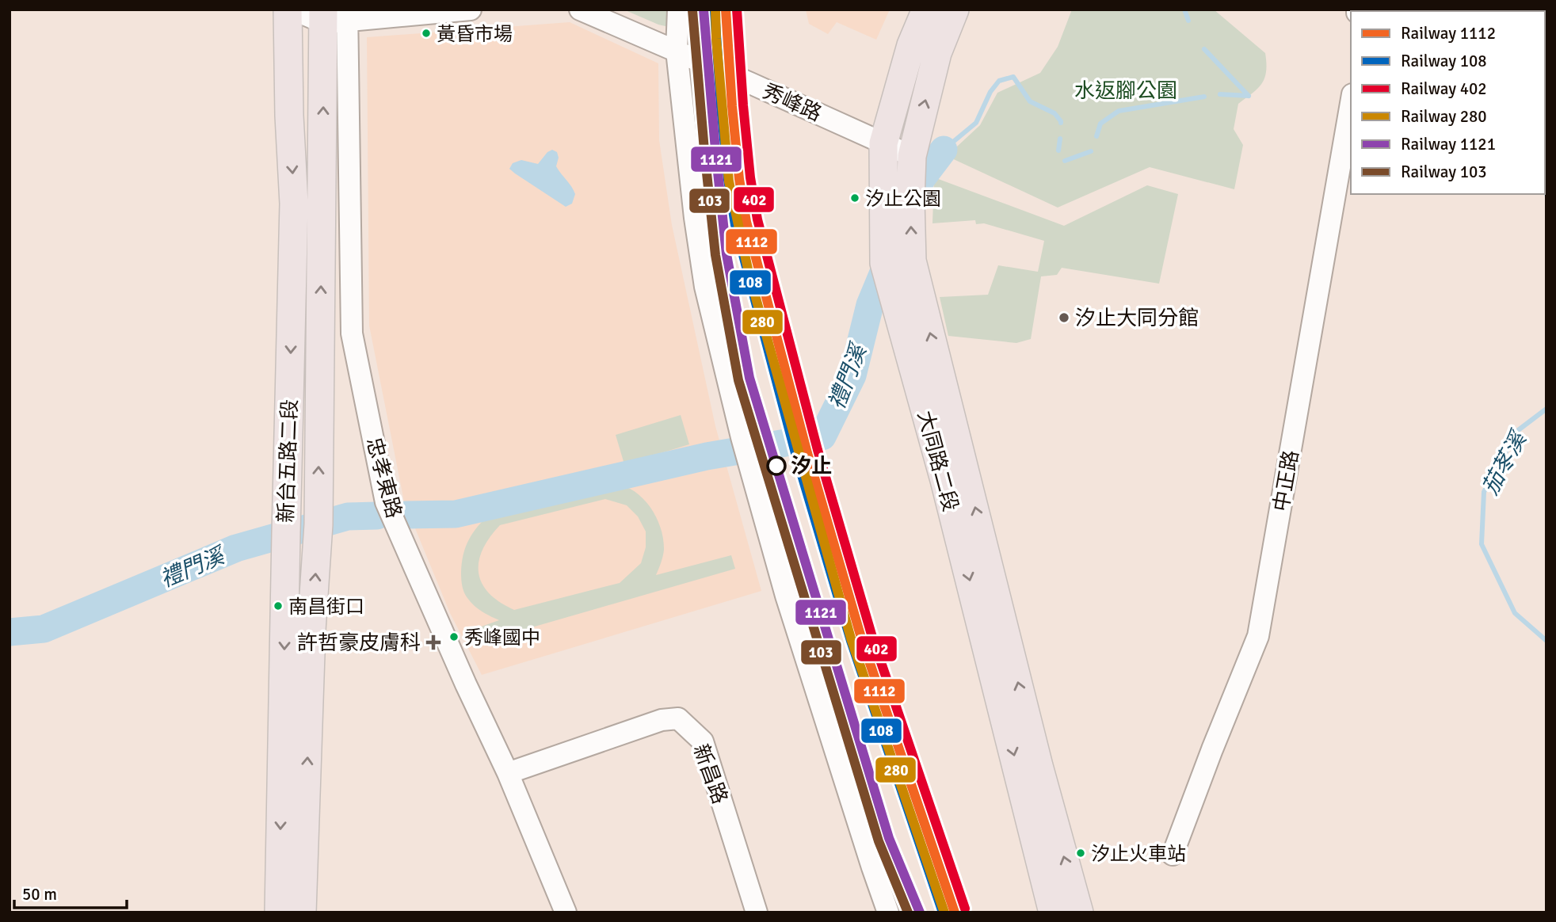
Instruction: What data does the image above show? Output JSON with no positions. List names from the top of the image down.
{
  "streets": {
    "main road": ["新台五路二段", "大同路二段"],
    "street": [
      "秀峰路",
      "忠孝東路",
      "中正路",
      "新昌路"
    ]
  },
  "crossings": [
    ["秀峰路", "大同路二段"],
    ["新台五路二段", "忠孝東路"],
    ["忠孝東路", "新昌路"]
  ],
  "water": ["禮門溪", "茄苳溪"],
  "parks": ["水返腳公園"],
  "places": {
    "other": [
      "黃昏市場",
      "汐止公園",
      "汐止大同分館",
      "汐止",
      "南昌街口",
      "秀峰國中",
      "汐止火車站"
    ],
    "health": ["許哲豪皮膚科"]
  },
  "lines": [
    "rail line 1112",
    "rail line 402",
    "rail line 280",
    "rail line 1121",
    "rail line 108",
    "rail line 103"
  ],
  "legend": [
    "Railway 1112",
    "Railway 108",
    "Railway 402",
    "Railway 280",
    "Railway 1121",
    "Railway 103"
  ],
  "scale_bar": "50 m"
}
